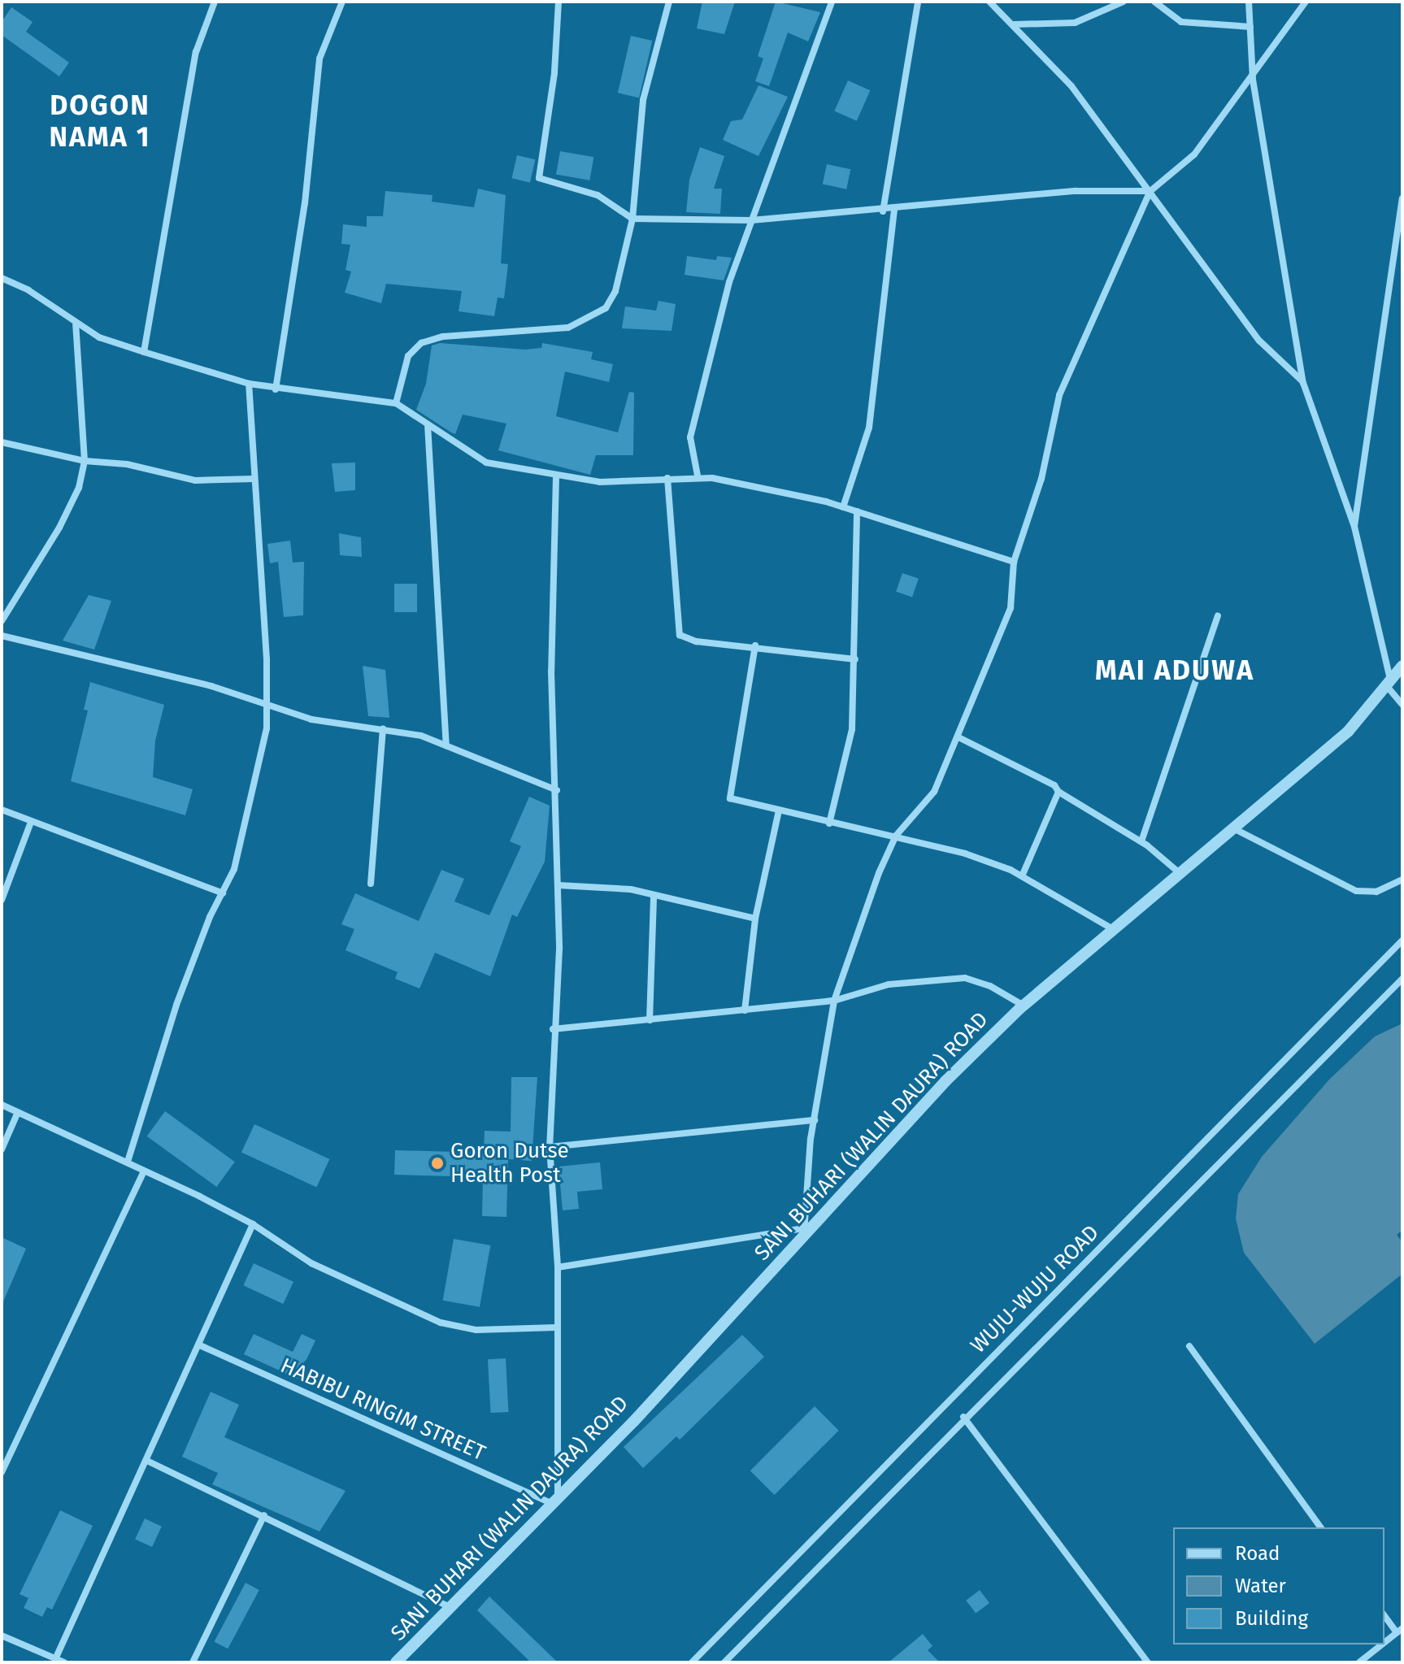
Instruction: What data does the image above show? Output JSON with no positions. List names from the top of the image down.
{
  "streets": {
    "street": ["SANI BUHARI (WALIN DAURA) ROAD", "WUJU-WUJU ROAD", "HABIBU RINGIM STREET"]
  },
  "crossings": [
    ["SANI BUHARI (WALIN DAURA) ROAD", "HABIBU RINGIM STREET"]
  ],
  "districts": ["DOGON NAMA 1", "MAI ADUWA"],
  "places": ["Goron Dutse Health Post"],
  "legend": ["Road", "Water", "Building"]
}
